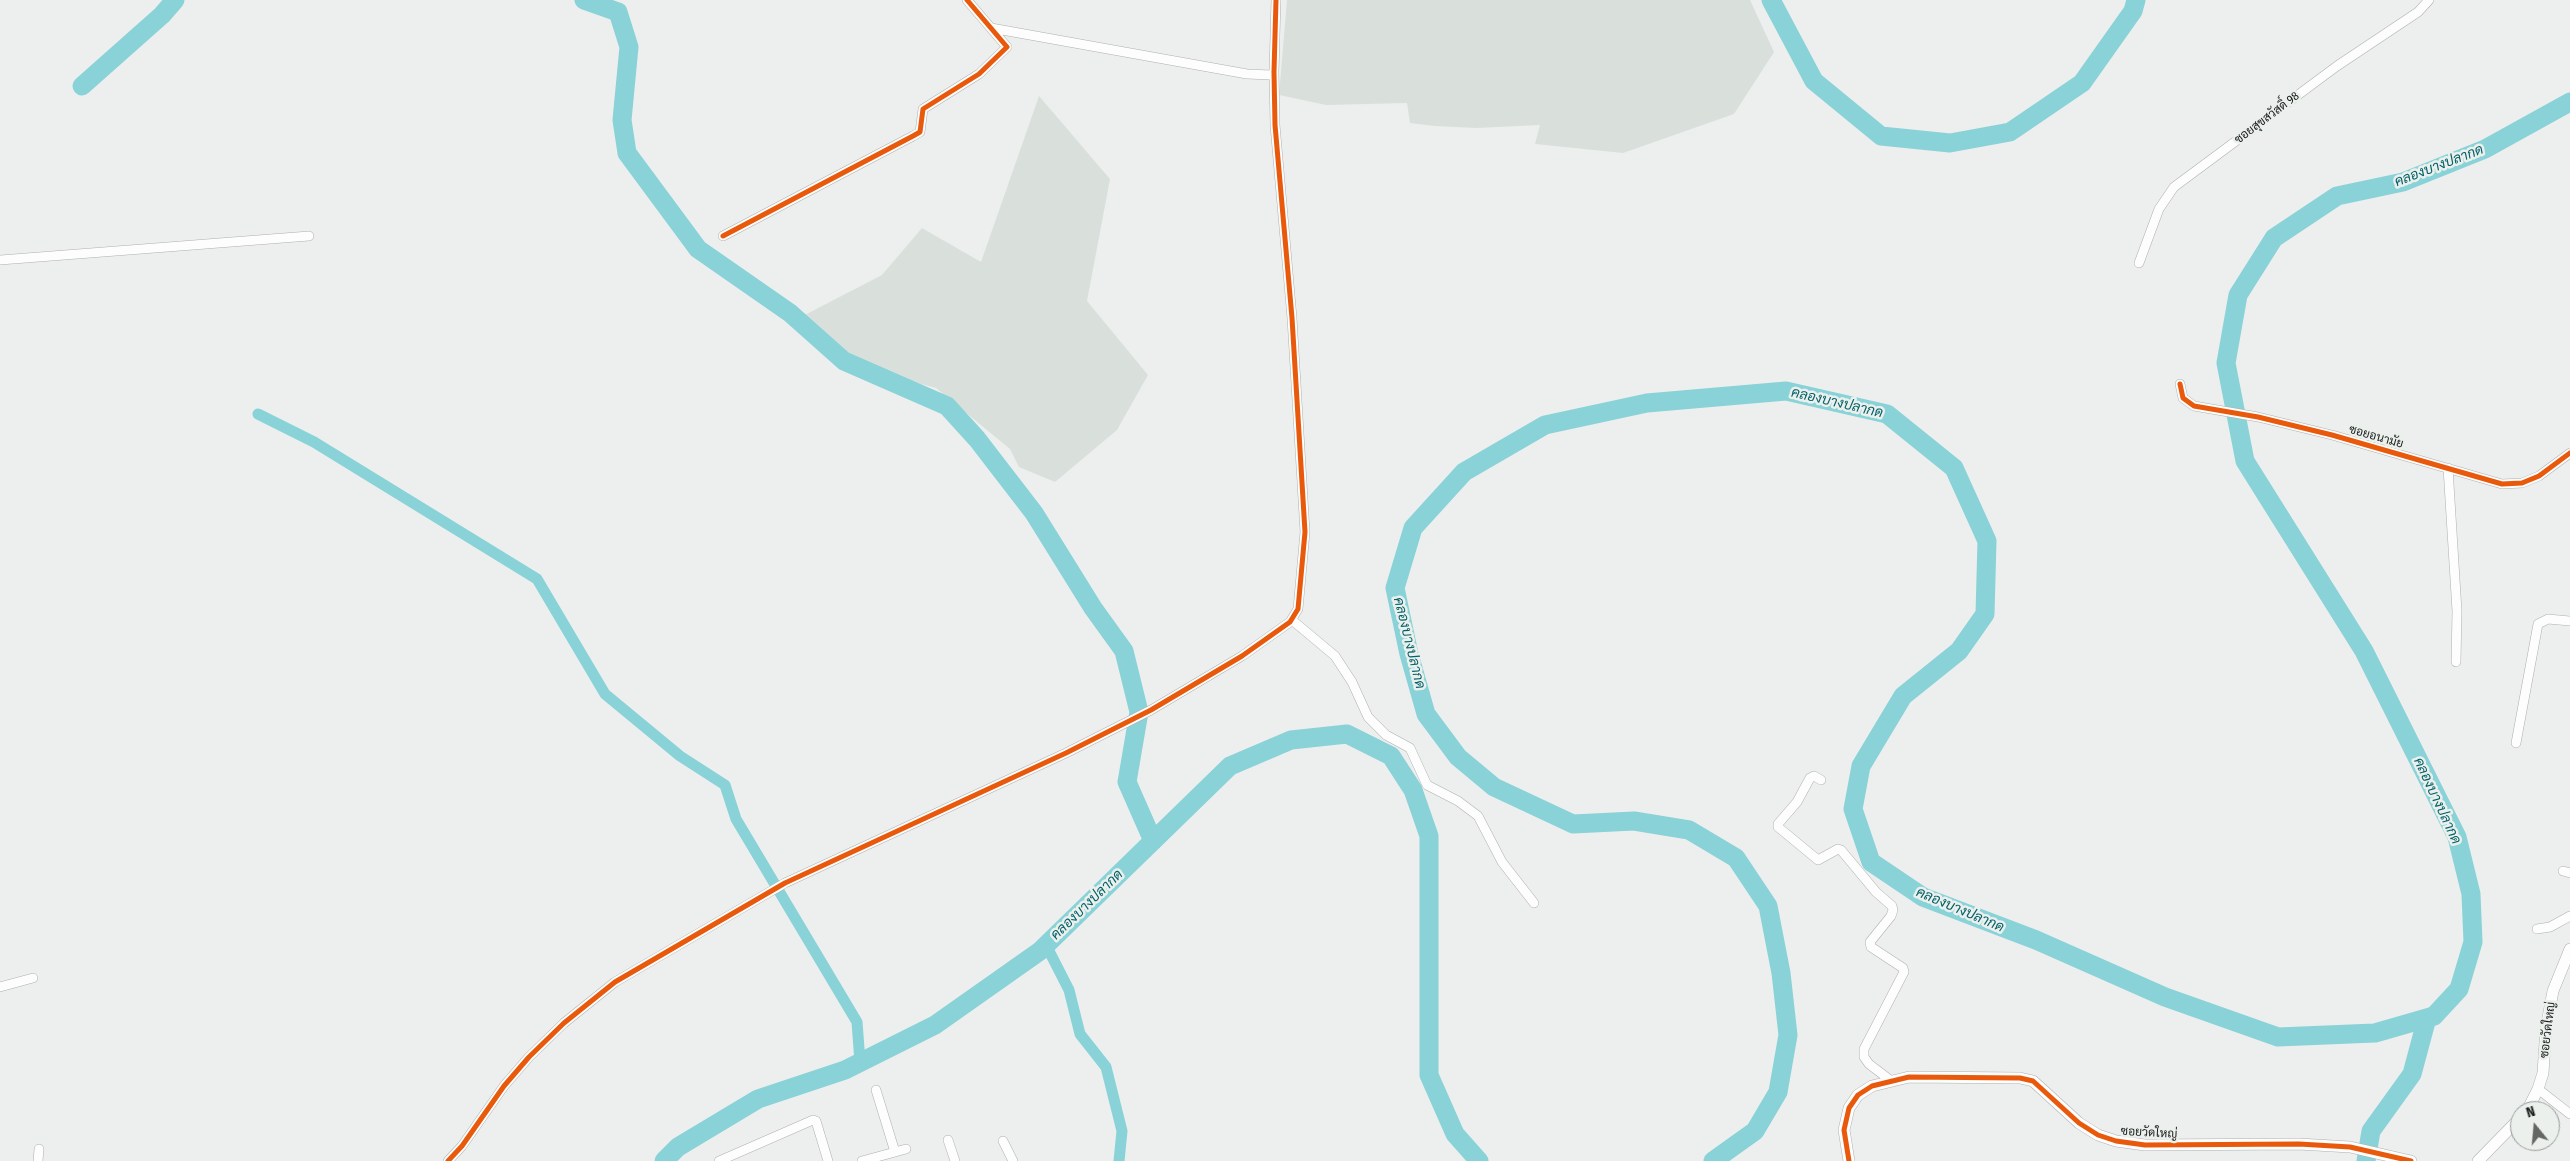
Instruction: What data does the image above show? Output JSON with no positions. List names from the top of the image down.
{
  "streets": {
    "street": ["ซอยสุขสวัสดิ์ 98", "ซอยอนามัย", "ซอยวัดใหญ่"]
  },
  "water": ["คลองบางปลากด"],
  "north": "top"
}
